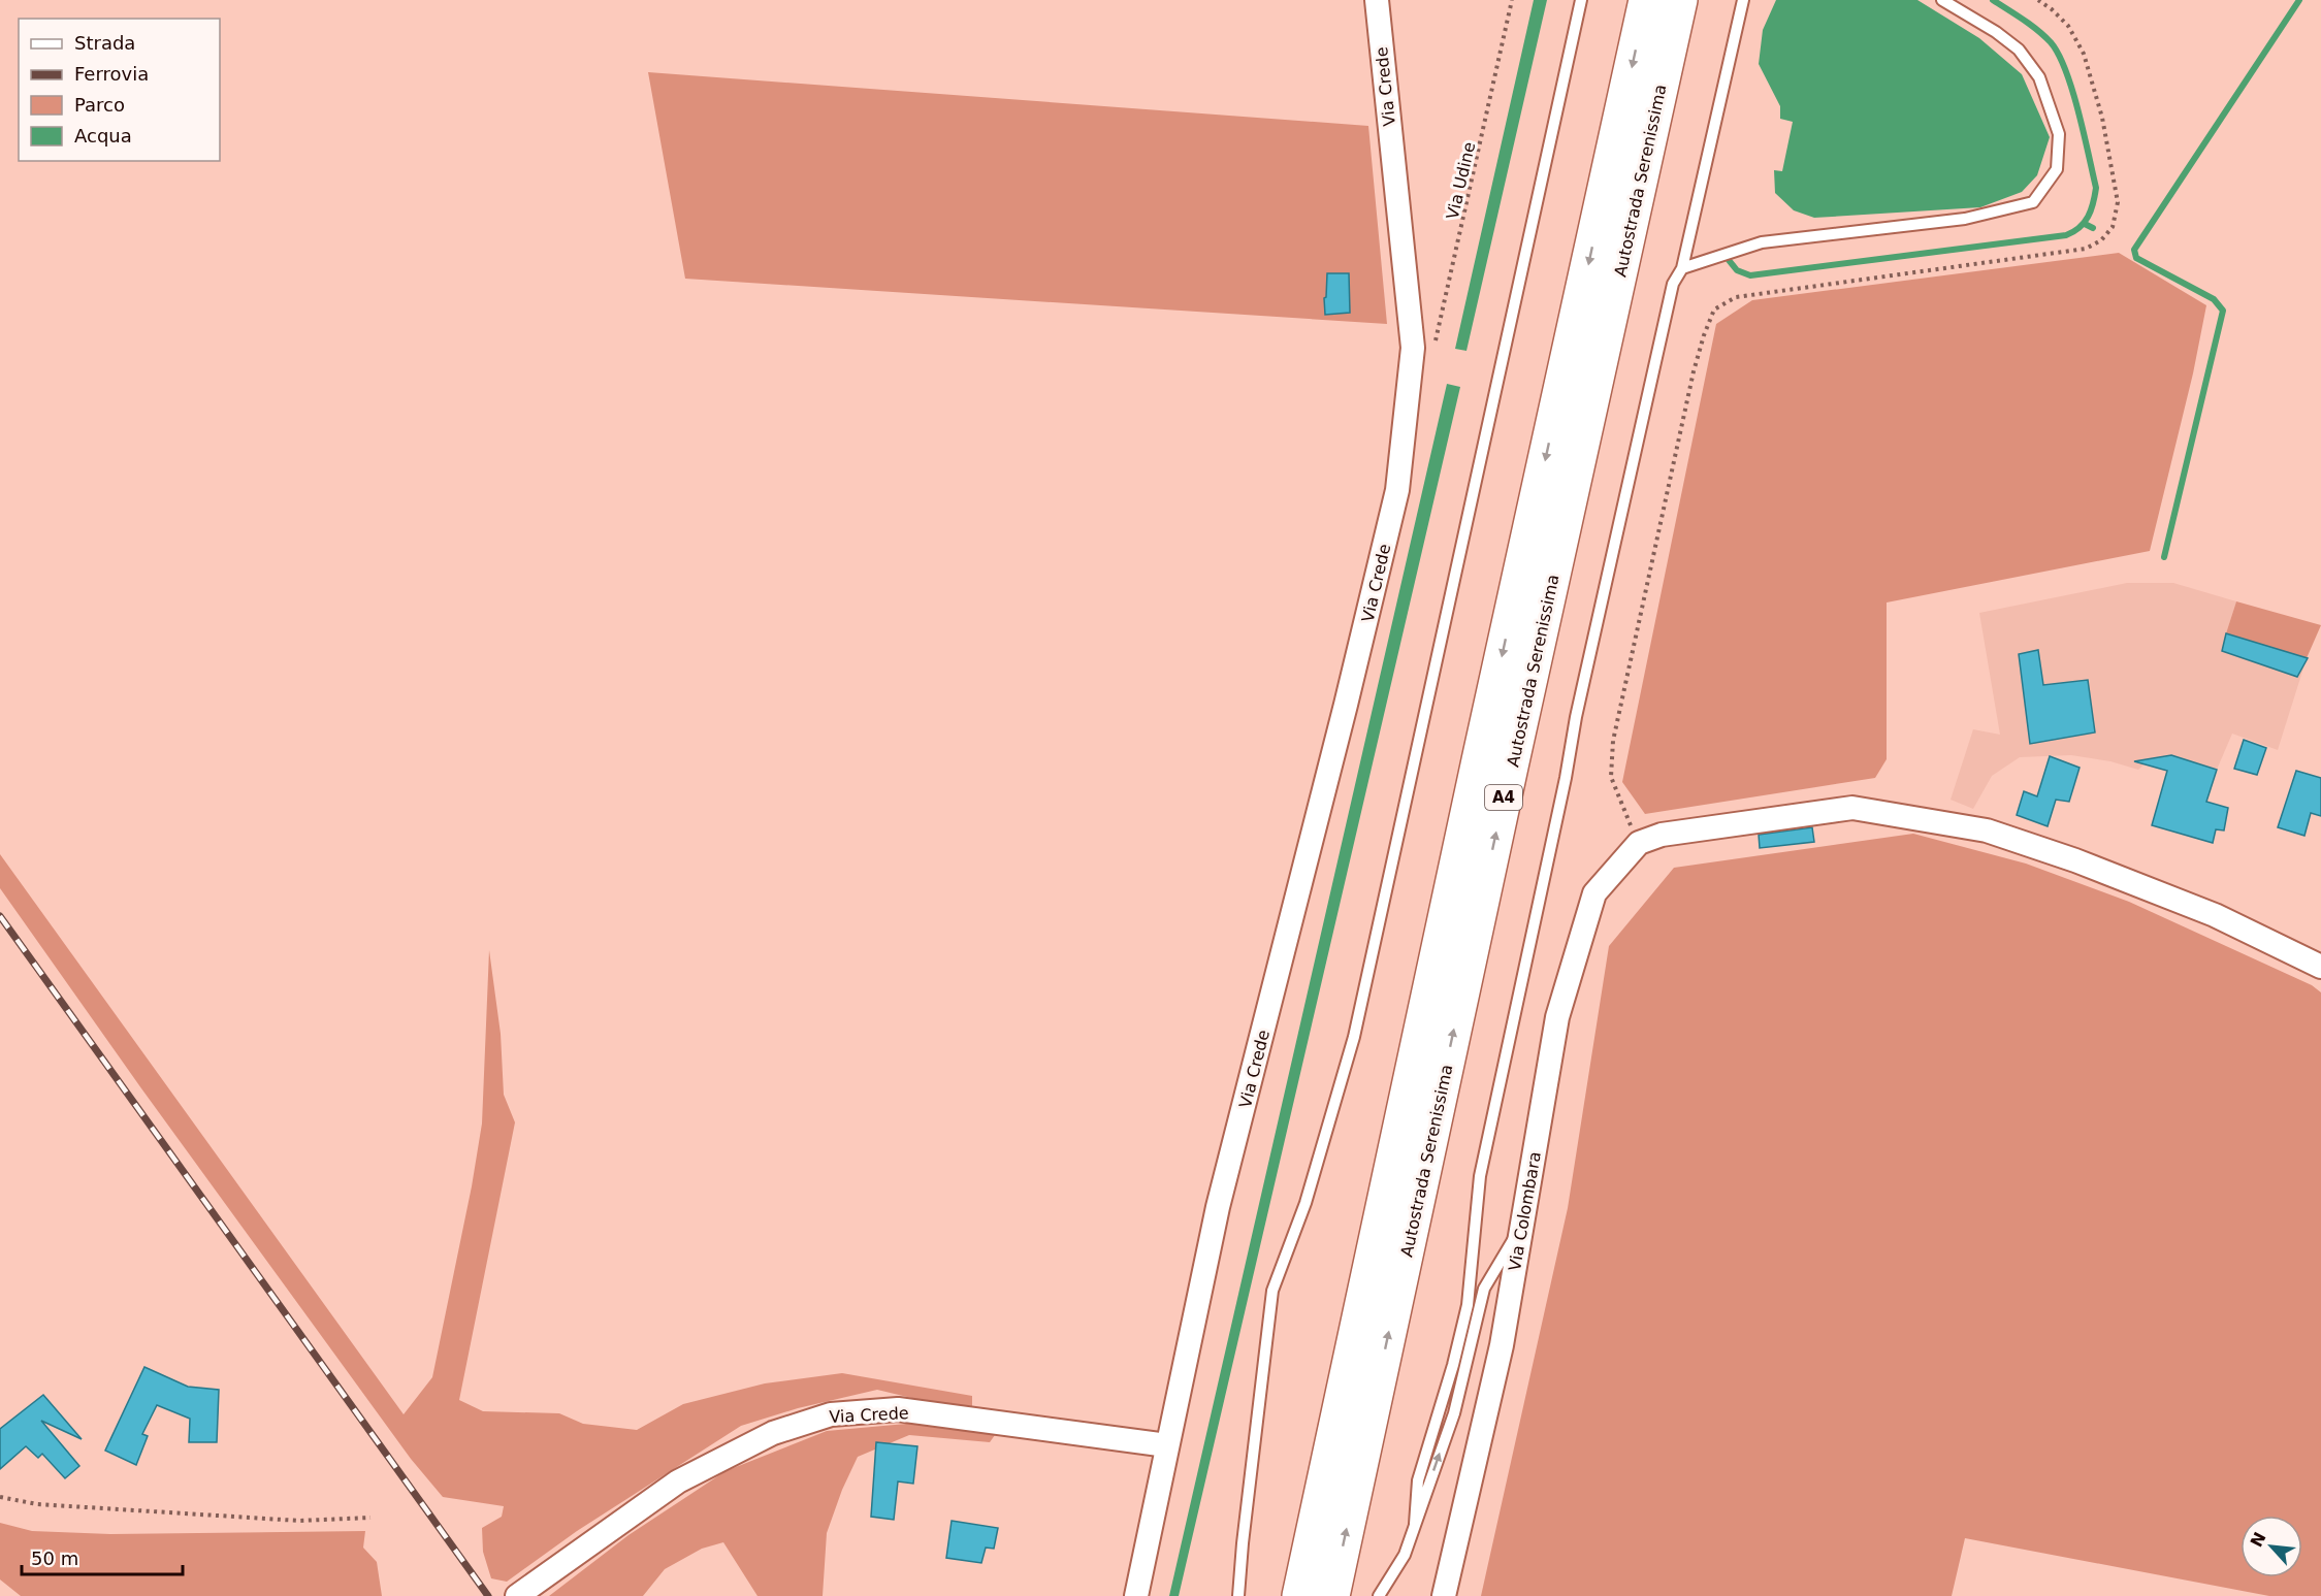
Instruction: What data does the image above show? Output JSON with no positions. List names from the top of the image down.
{
  "streets": {
    "highway": ["Autostrada Serenissima", "A4"],
    "street": ["Via Crede", "Via Colombara"],
    "path": ["Via Udine"]
  },
  "crossings": [
    ["Via Crede", "Via Udine"]
  ],
  "legend": [
    "Strada",
    "Ferrovia",
    "Parco",
    "Acqua"
  ],
  "scale_bar": "50 m",
  "north": "top left"
}
